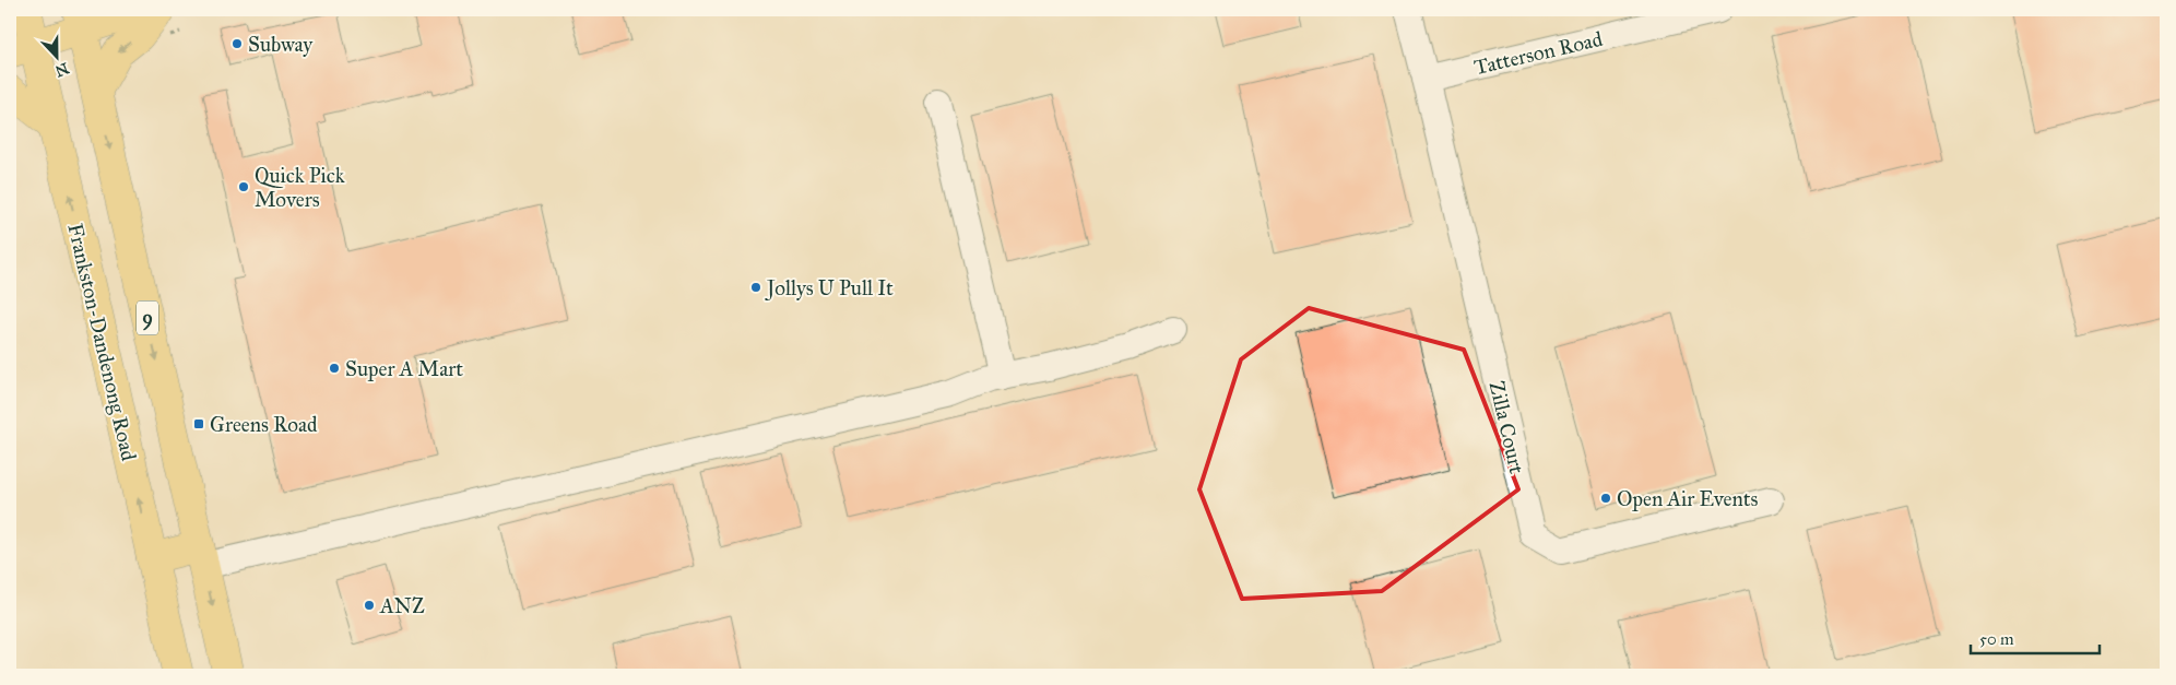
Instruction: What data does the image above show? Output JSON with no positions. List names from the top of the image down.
{
  "streets": {
    "main road": ["9", "Frankston-Dandenong Road"],
    "street": ["Tatterson Road", "Zilla Court"]
  },
  "crossings": [
    ["Tatterson Road", "Zilla Court"]
  ],
  "places": {
    "other": [
      "Subway",
      "Quick Pick Movers",
      "Jollys U Pull It",
      "Super A Mart",
      "Open Air Events",
      "ANZ"
    ],
    "transit": ["Greens Road"]
  },
  "scale_bar": "50 m",
  "north": "bottom"
}
